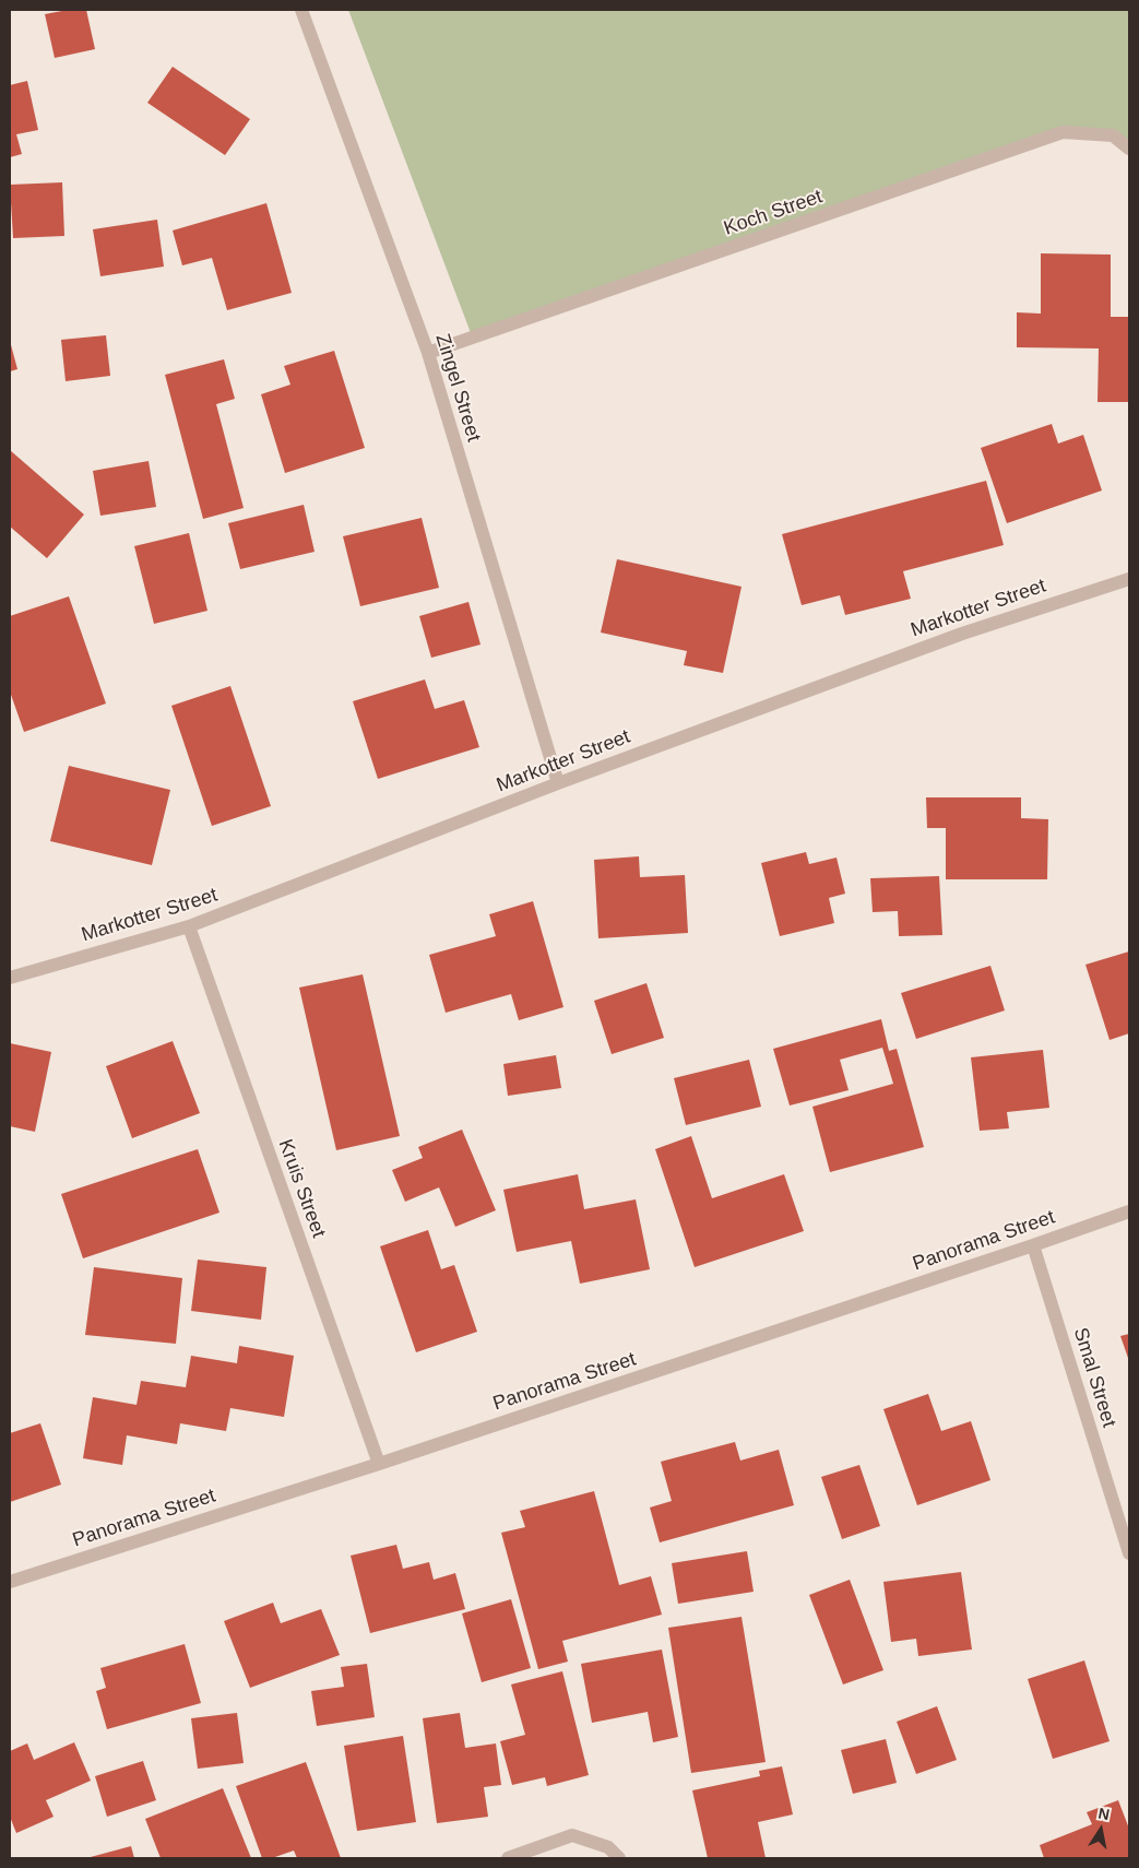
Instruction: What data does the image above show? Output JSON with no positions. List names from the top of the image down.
{
  "streets": {
    "street": [
      "Koch Street",
      "Zingel Street",
      "Markotter Street",
      "Kruis Street",
      "Panorama Street",
      "Smal Street"
    ]
  },
  "crossings": [
    ["Koch Street", "Zingel Street"],
    ["Zingel Street", "Markotter Street"],
    ["Markotter Street", "Kruis Street"],
    ["Kruis Street", "Panorama Street"],
    ["Panorama Street", "Smal Street"]
  ],
  "north": "top"
}
